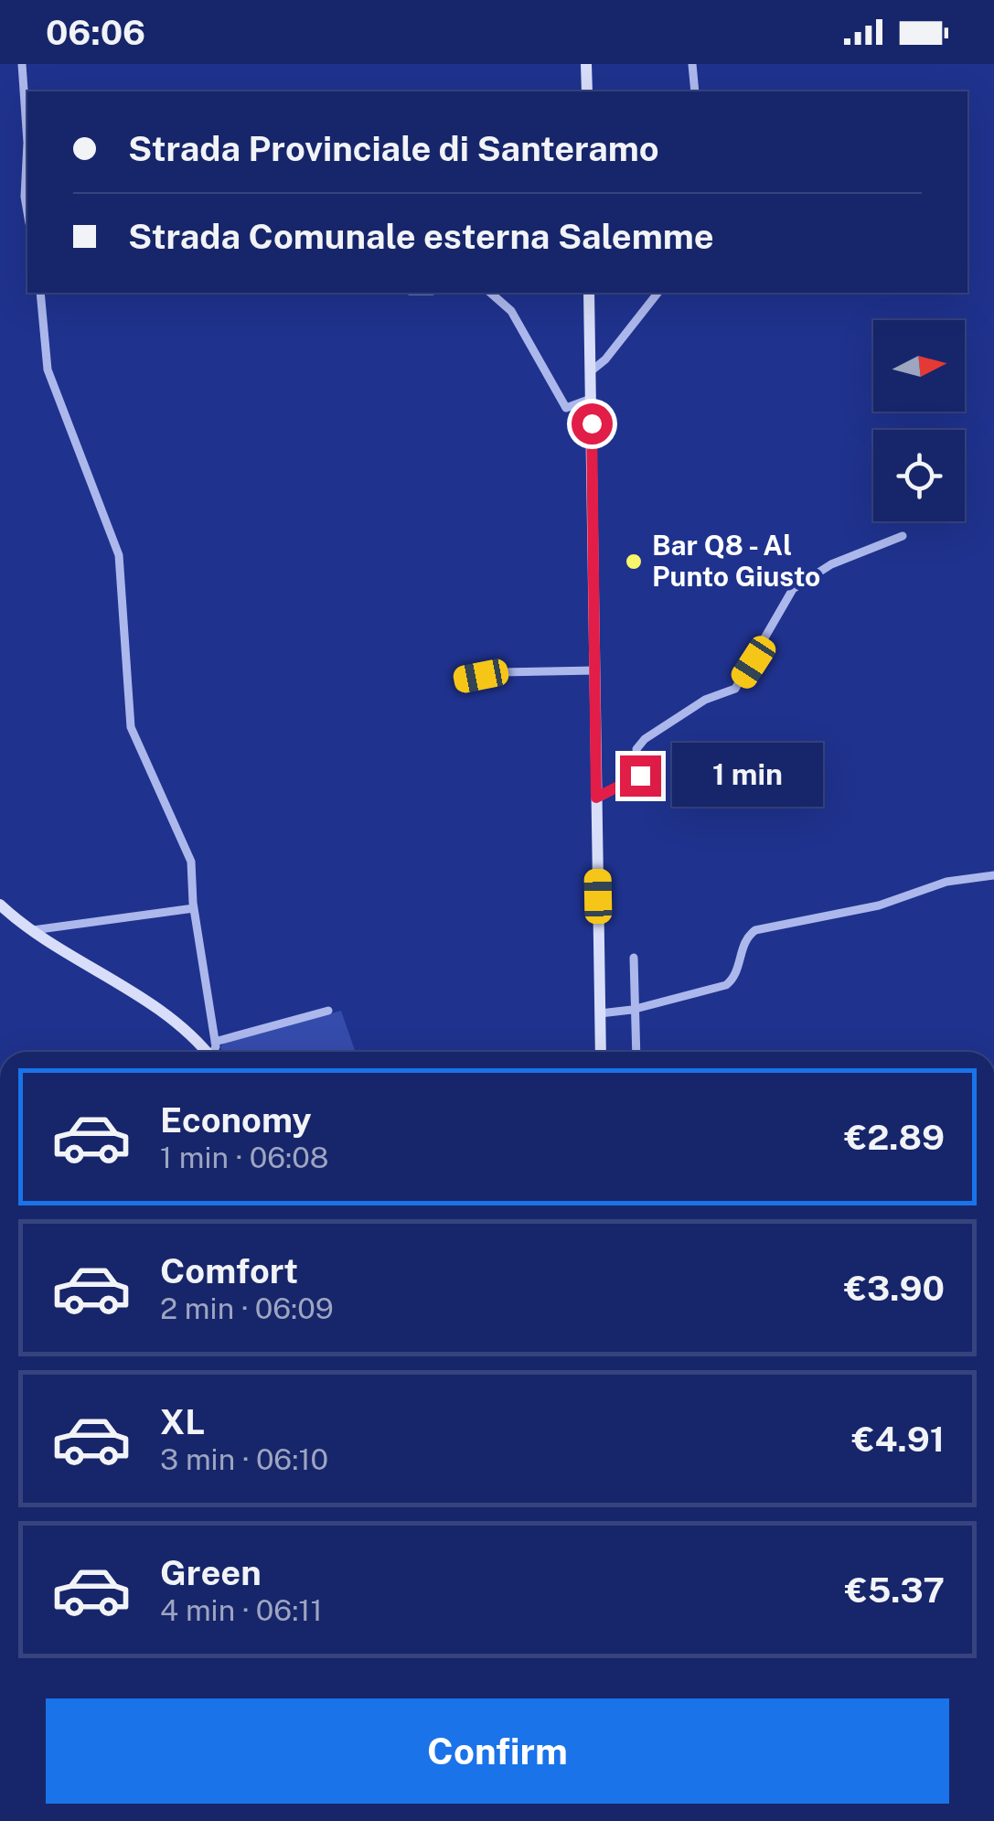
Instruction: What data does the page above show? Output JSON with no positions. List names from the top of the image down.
{
  "places": ["Bar Q8 - Al Punto Giusto"],
  "north": "right",
  "page": {
    "status": "06:06",
    "banner": ["Strada Provinciale di Santeramo", "Strada Comunale esterna Salemme"],
    "bubble": "1 min",
    "list": [
      {
        "name": "Economy",
        "note": "1 min · 06:08",
        "value": "€2.89"
      },
      {
        "name": "Comfort",
        "note": "2 min · 06:09",
        "value": "€3.90"
      },
      {
        "name": "XL",
        "note": "3 min · 06:10",
        "value": "€4.91"
      },
      {
        "name": "Green",
        "note": "4 min · 06:11",
        "value": "€5.37"
      }
    ],
    "buttons": "Confirm"
  }
}
